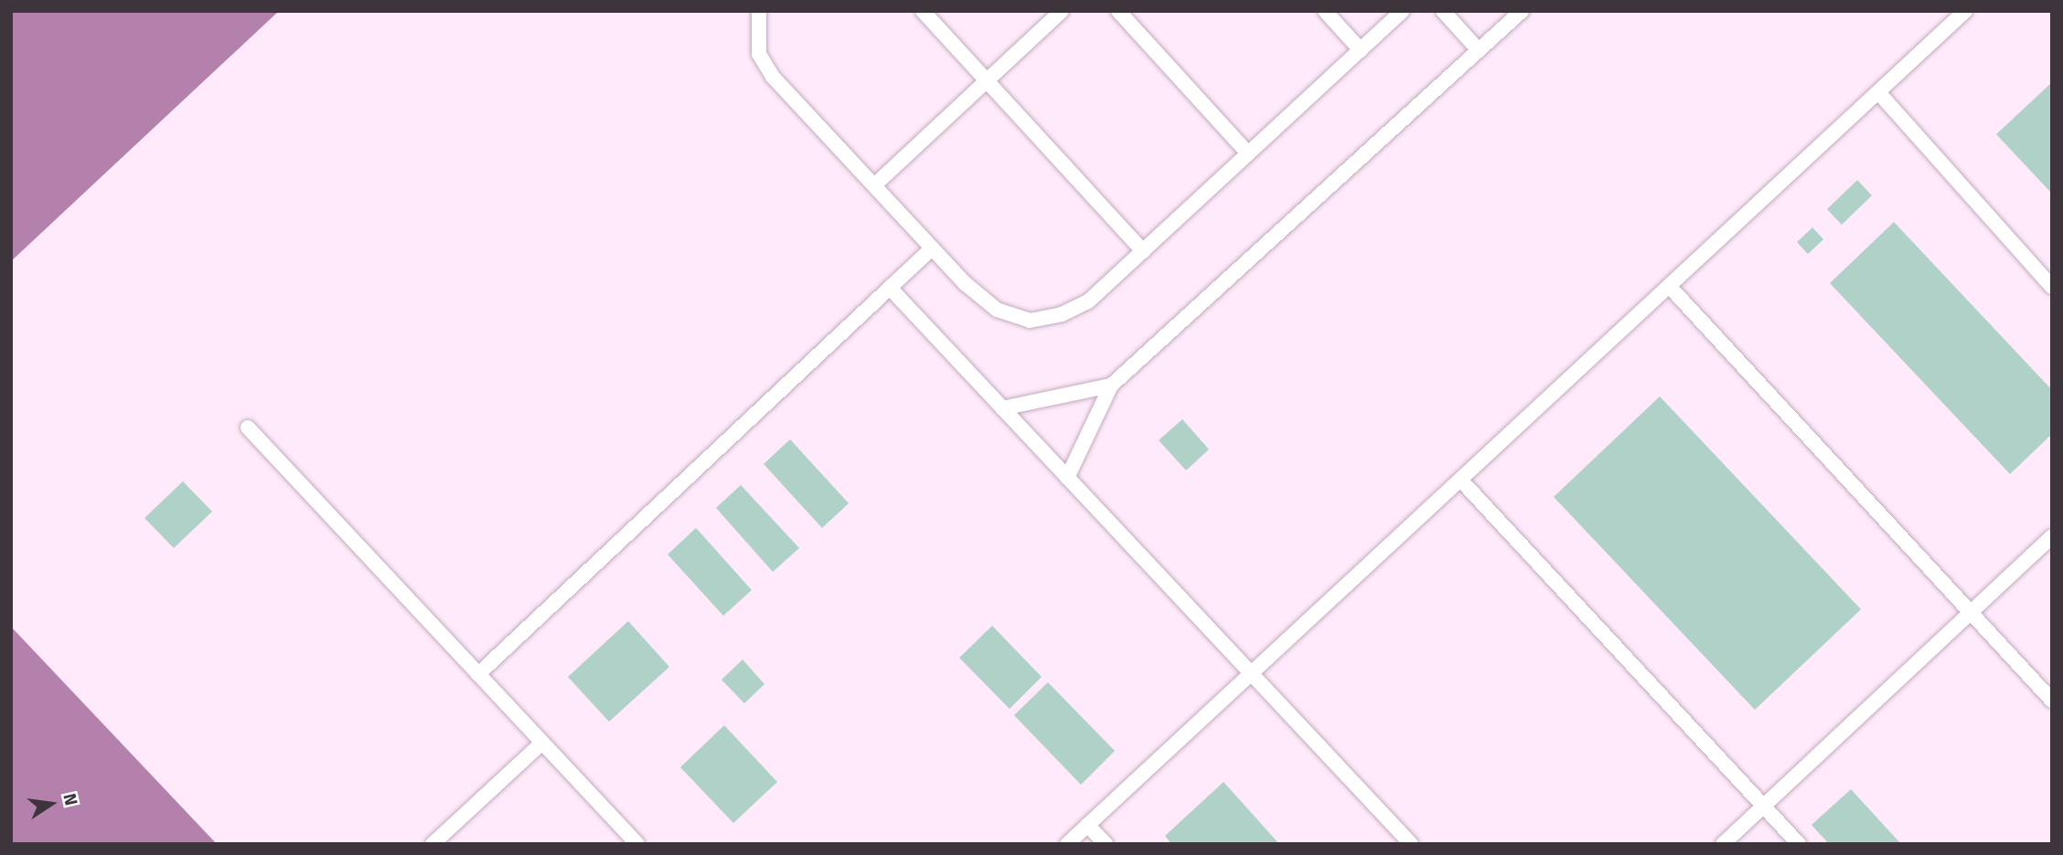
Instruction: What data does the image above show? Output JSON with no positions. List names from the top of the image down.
{
  "north": "right"
}
